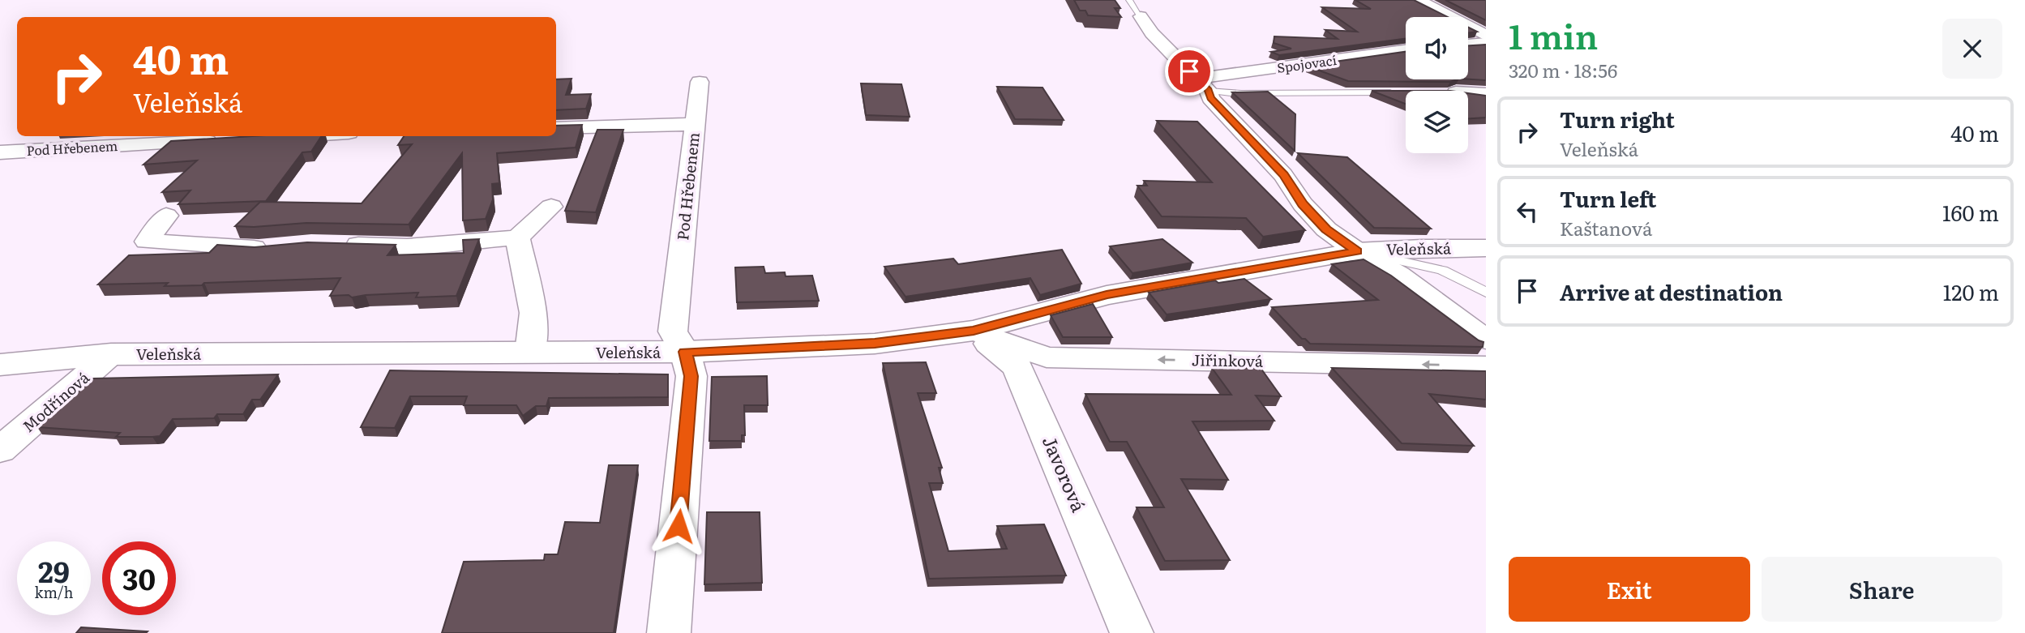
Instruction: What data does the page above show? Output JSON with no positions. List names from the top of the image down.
{
  "streets": {
    "street": [
      "Spojovací",
      "Pod Hřebenem",
      "Veleňská",
      "Jiřinková",
      "Modřínová",
      "Javorová"
    ]
  },
  "crossings": [
    ["Pod Hřebenem", "Veleňská"],
    ["Veleňská", "Jiřinková"],
    ["Veleňská", "Modřínová"],
    ["Veleňská", "Javorová"],
    ["Jiřinková", "Javorová"]
  ],
  "one_way": ["Jiřinková"],
  "page": {
    "heading": ["1 min", "320 m · 18:56"],
    "turn": ["40 m", "Veleňská"],
    "list": [
      {
        "name": "Turn right",
        "note": "Veleňská",
        "value": "40 m"
      },
      {
        "name": "Turn left",
        "note": "Kaštanová",
        "value": "160 m"
      },
      {
        "name": "Arrive at destination",
        "value": "120 m"
      }
    ],
    "speed": "29 km/h",
    "limit": "30",
    "buttons": ["Exit", "Share"]
  }
}
